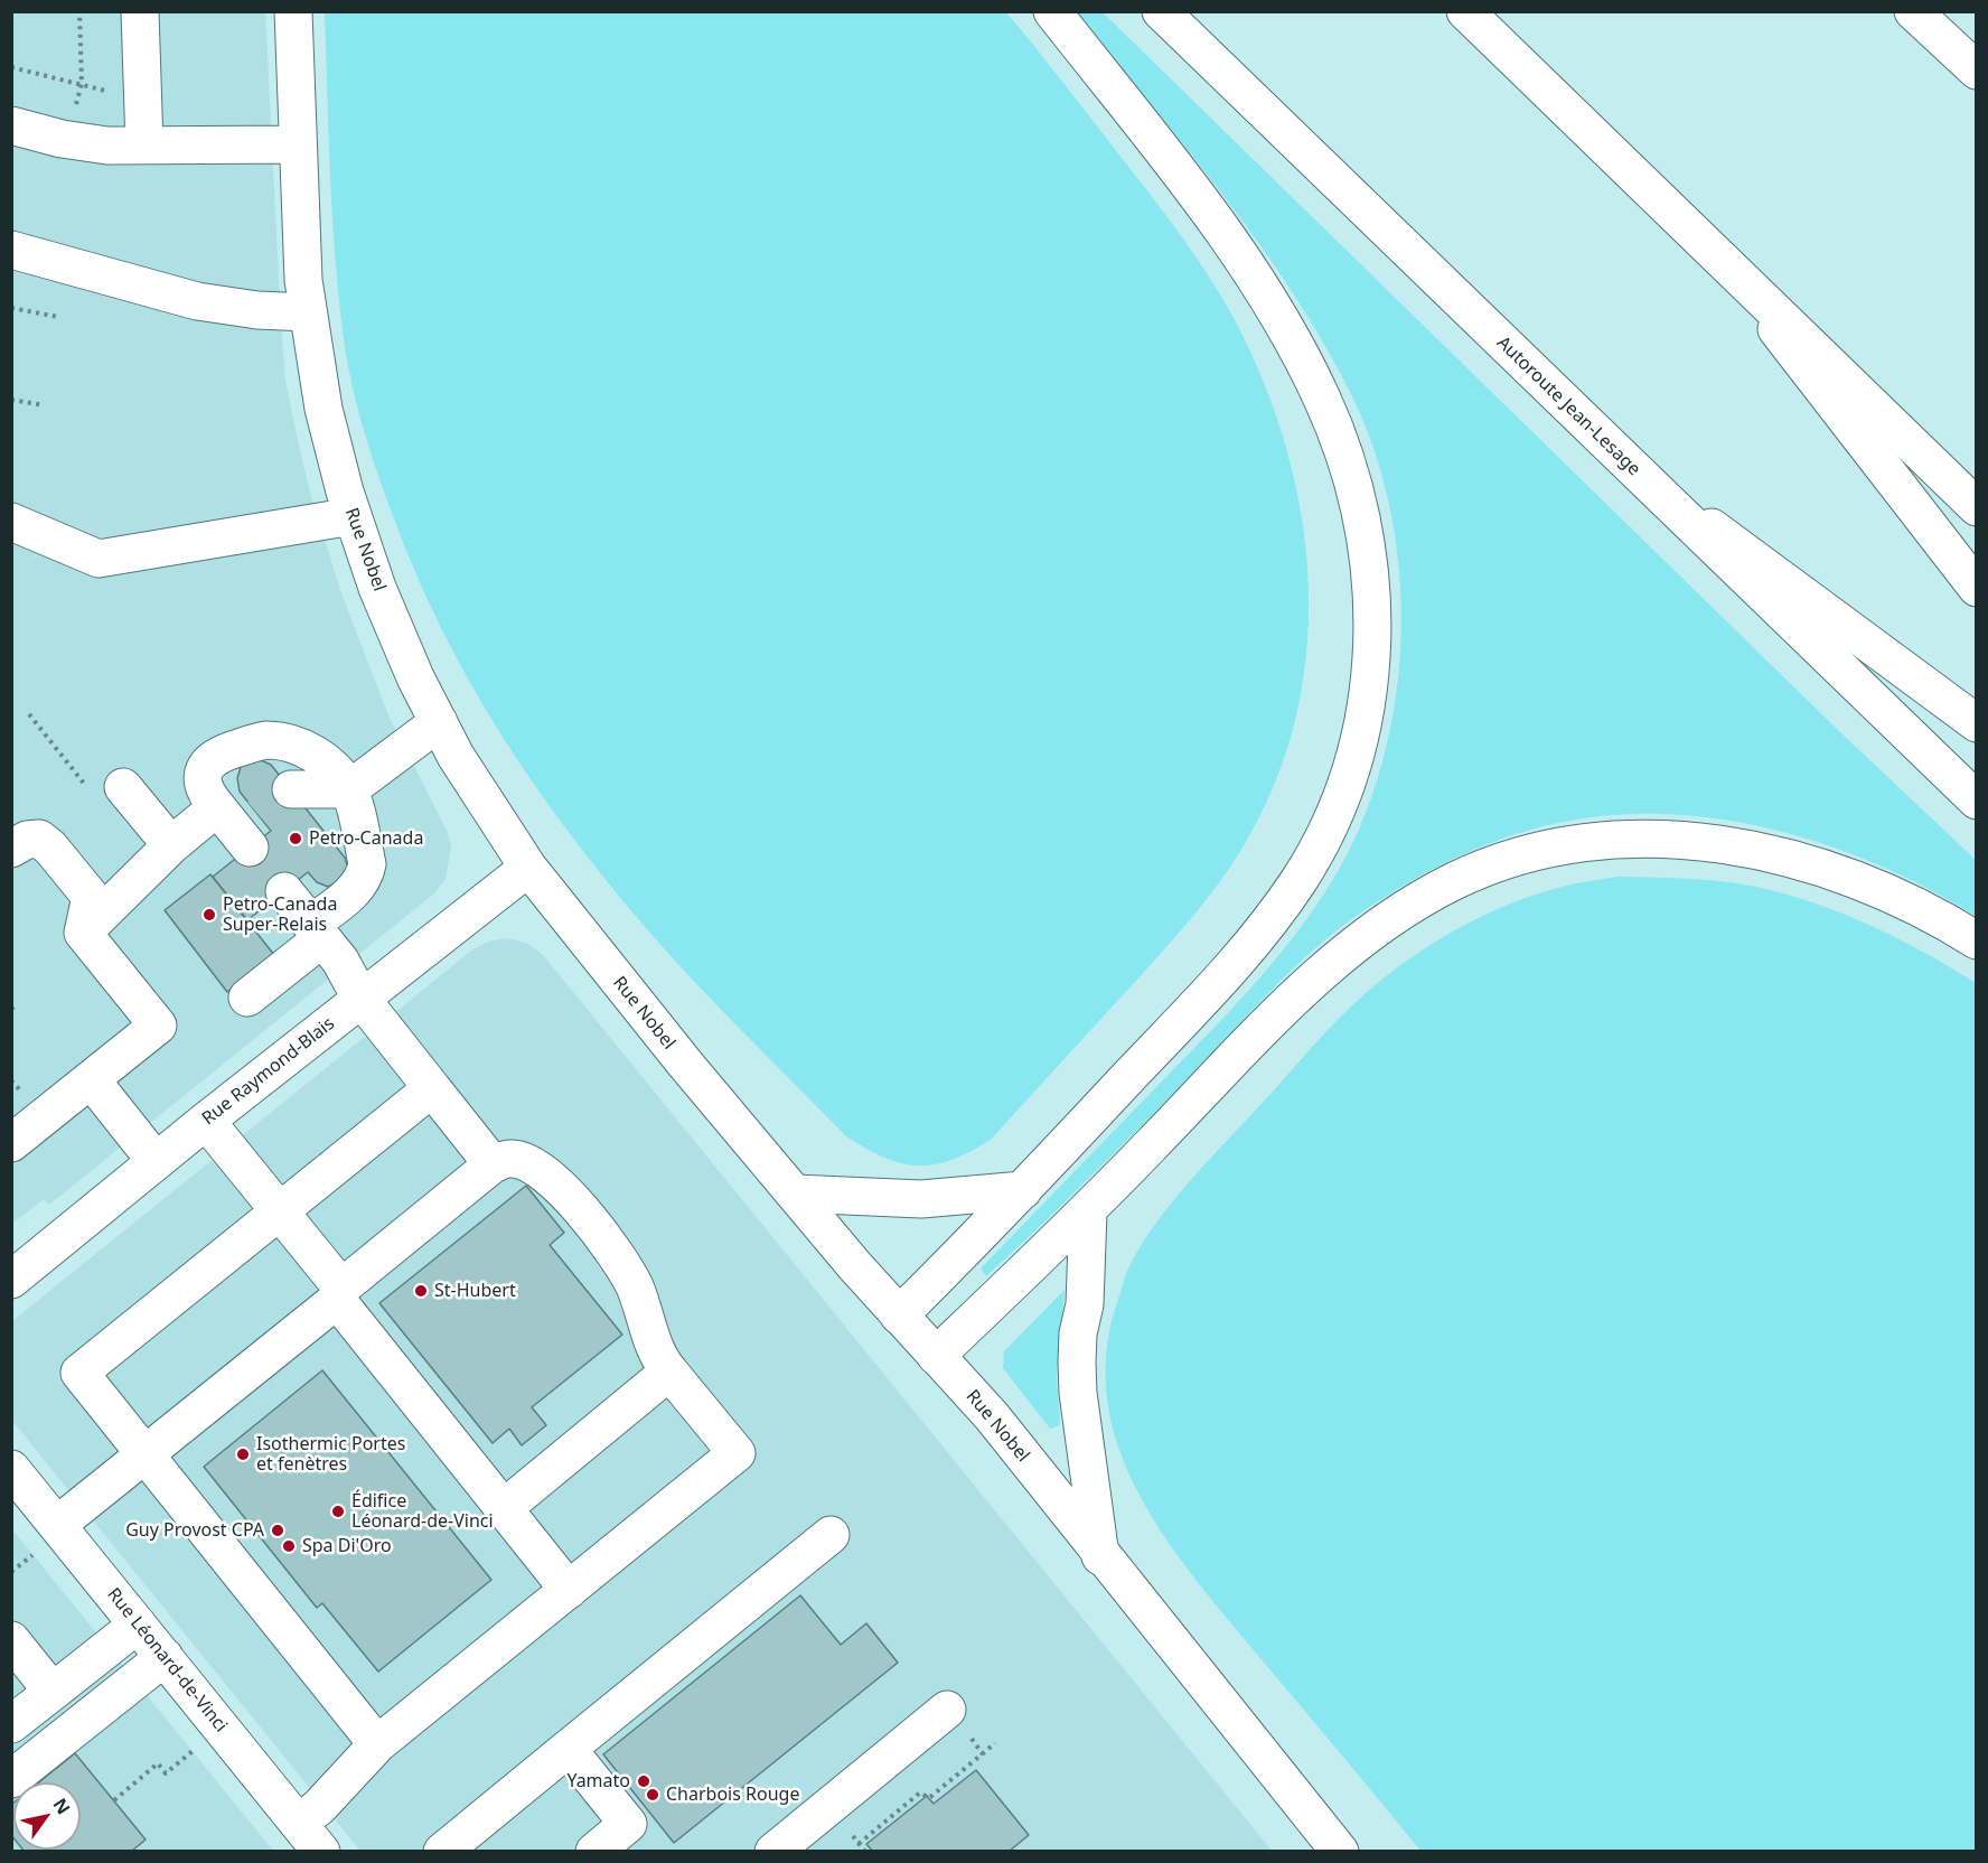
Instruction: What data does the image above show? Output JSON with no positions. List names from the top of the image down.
{
  "streets": {
    "main road": [
      "Autoroute Jean-Lesage",
      "Rue Nobel",
      "Rue Raymond-Blais",
      "Rue Léonard-de-Vinci"
    ]
  },
  "crossings": [
    ["Rue Nobel", "Rue Raymond-Blais"]
  ],
  "places": [
    "Petro-Canada",
    "Petro-Canada Super-Relais",
    "St-Hubert",
    "Isothermic Portes et fenètres",
    "Édifice Léonard-de-Vinci",
    "Guy Provost CPA",
    "Spa Di'Oro",
    "Yamato",
    "Charbois Rouge"
  ],
  "north": "top right"
}
